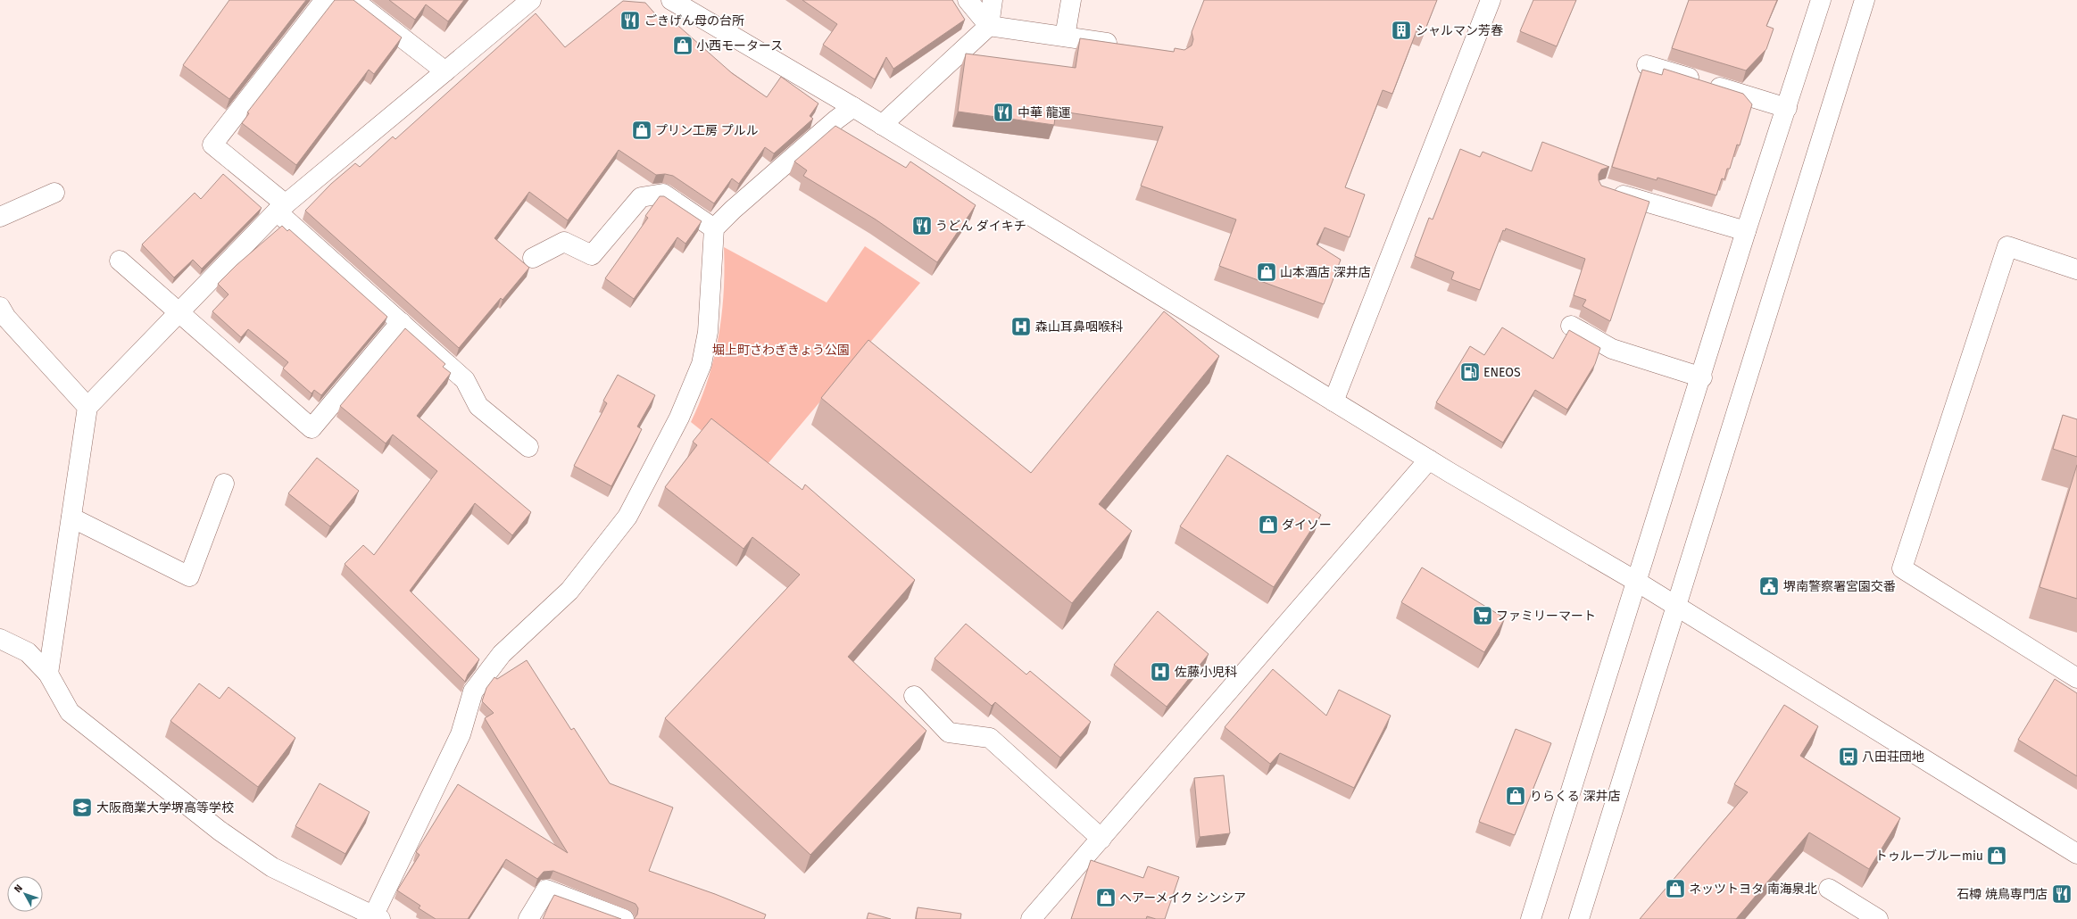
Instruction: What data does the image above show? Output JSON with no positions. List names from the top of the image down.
{
  "parks": ["堀上町さわぎきょう公園"],
  "places": {
    "restaurant": [
      "ごきげん母の台所",
      "中華 龍運",
      "うどん ダイキチ",
      "石樽 焼鳥専門店"
    ],
    "building": ["シャルマン芳春"],
    "shop": [
      "小西モータース",
      "プリン工房 プルル",
      "山本酒店 深井店",
      "ダイソー",
      "りらくる 深井店",
      "トゥルーブルーmiu",
      "ネッツトヨタ 南海泉北",
      "ヘアーメイク シンシア"
    ],
    "hospital": ["森山耳鼻咽喉科", "佐藤小児科"],
    "fuel station": ["ENEOS"],
    "public building": ["堺南警察署宮園交番"],
    "supermarket": ["ファミリーマート"],
    "bus stop": ["八田荘団地"],
    "school or university": ["大阪商業大学堺高等学校"]
  },
  "north": "top left"
}
